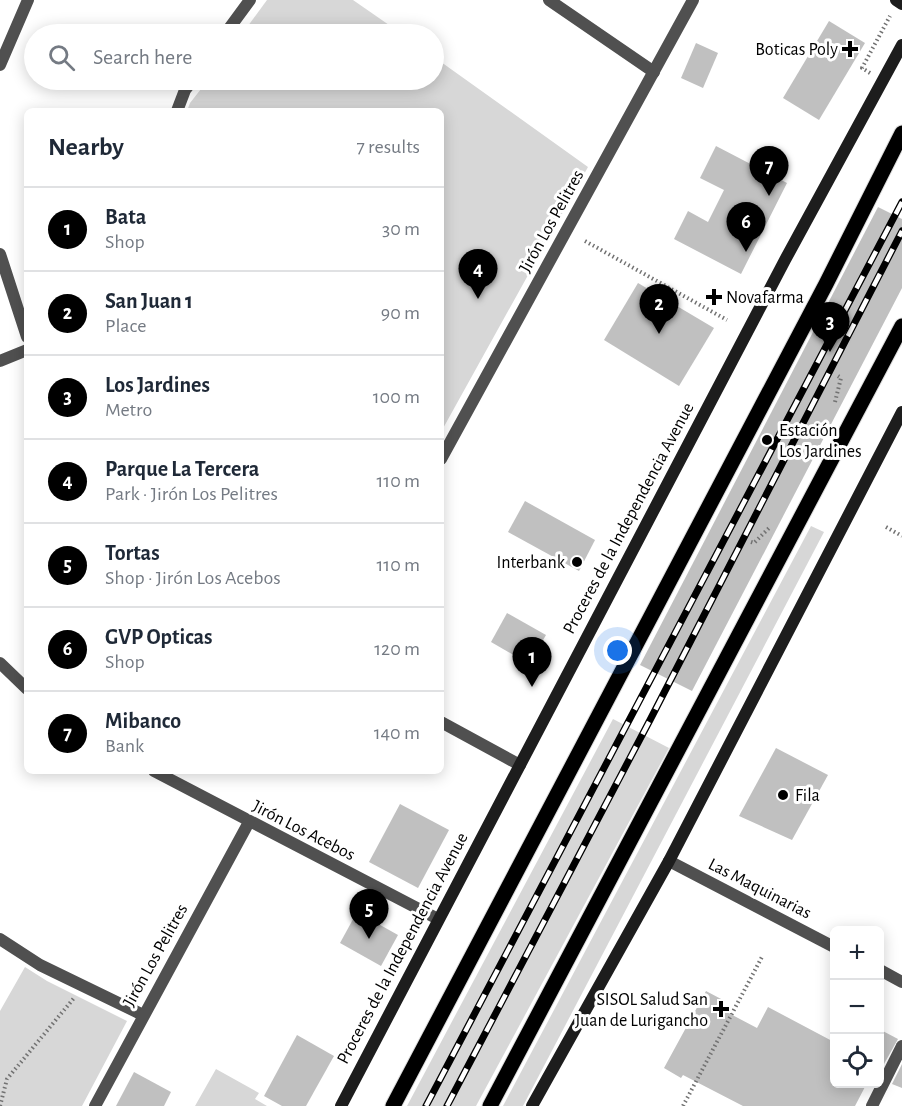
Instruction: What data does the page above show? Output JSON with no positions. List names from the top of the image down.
{
  "streets": {
    "main road": ["Proceres de la Independencia Avenue"],
    "street": ["Jirón Los Pelitres", "Jirón Los Acebos", "Las Maquinarias"]
  },
  "crossings": [
    ["Jirón Los Pelitres", "Jirón Los Acebos"],
    ["Proceres de la Independencia Avenue", "Jirón Los Acebos"]
  ],
  "places": {
    "health": ["Boticas Poly", "Novafarma", "SISOL Salud San Juan de Lurigancho"],
    "other": ["Estación Los Jardines", "Interbank", "Fila"]
  },
  "page": {
    "search": "Search here",
    "heading": ["Nearby", "7 results"],
    "pins": [
      "7",
      "6",
      "4",
      "2",
      "3",
      "1",
      "5"
    ],
    "list": [
      {
        "mark": "1",
        "name": "Bata",
        "note": "Shop",
        "value": "30 m"
      },
      {
        "mark": "2",
        "name": "San Juan 1",
        "note": "Place",
        "value": "90 m"
      },
      {
        "mark": "3",
        "name": "Los Jardines",
        "note": "Metro",
        "value": "100 m"
      },
      {
        "mark": "4",
        "name": "Parque La Tercera",
        "note": "Park · Jirón Los Pelitres",
        "value": "110 m"
      },
      {
        "mark": "5",
        "name": "Tortas",
        "note": "Shop · Jirón Los Acebos",
        "value": "110 m"
      },
      {
        "mark": "6",
        "name": "GVP Opticas",
        "note": "Shop",
        "value": "120 m"
      },
      {
        "mark": "7",
        "name": "Mibanco",
        "note": "Bank",
        "value": "140 m"
      }
    ],
    "map_buttons": ["+", "−"]
  }
}
